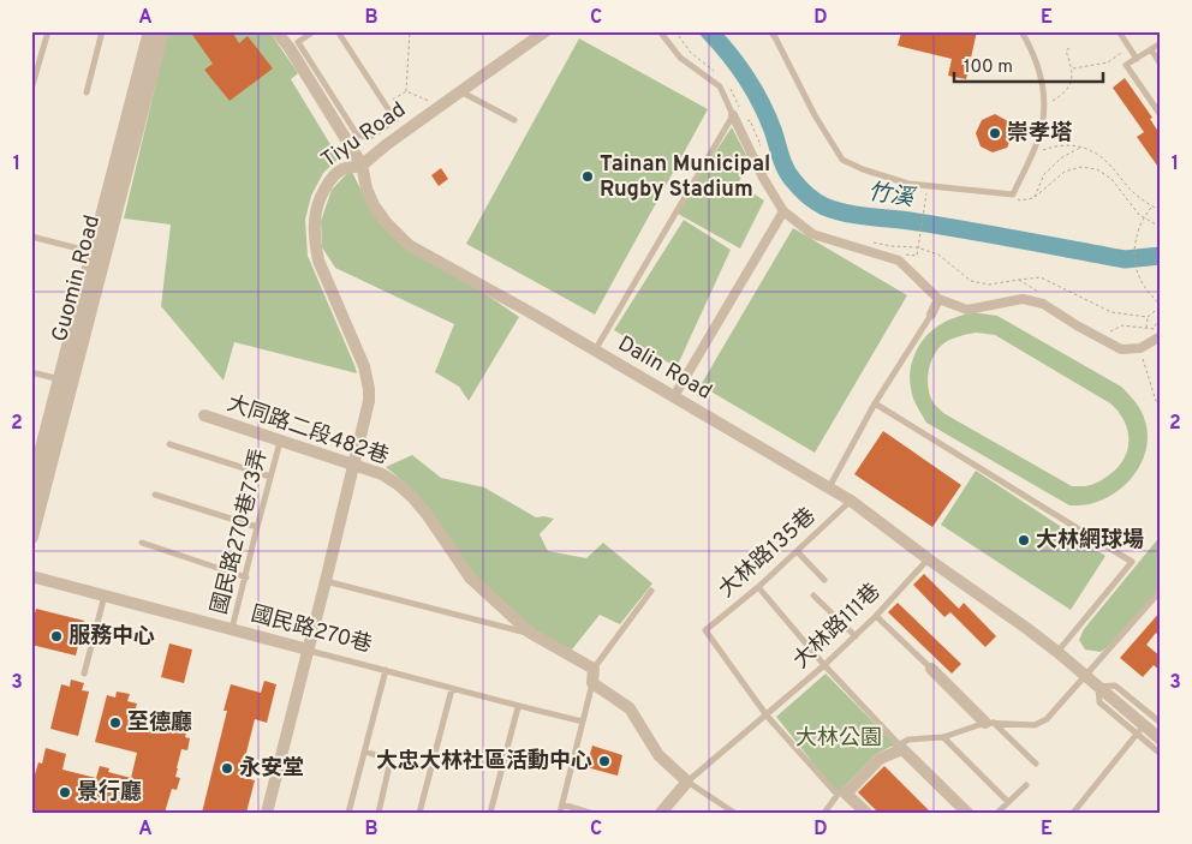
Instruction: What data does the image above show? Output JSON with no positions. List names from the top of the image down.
{
  "streets": {
    "street": [
      "Tiyu Road",
      "Guomin Road",
      "Dalin Road",
      "大同路二段482巷",
      "國民路270巷"
    ],
    "lane": ["國民路270巷73弄", "大林路135巷", "大林路111巷"]
  },
  "crossings": [
    ["Tiyu Road", "Dalin Road"],
    ["Tiyu Road", "大同路二段482巷"],
    ["Tiyu Road", "國民路270巷"],
    ["Dalin Road", "大林路135巷"],
    ["Dalin Road", "大林路111巷"],
    ["大同路二段482巷", "國民路270巷73弄"],
    ["國民路270巷73弄", "國民路270巷"],
    ["大林路135巷", "大林路111巷"]
  ],
  "water": ["竹溪"],
  "parks": ["大林公園"],
  "places": [
    "崇孝塔",
    "Tainan Municipal Rugby Stadium",
    "大林網球場",
    "服務中心",
    "至德廳",
    "大忠大林社區活動中心",
    "永安堂",
    "景行廳"
  ],
  "scale_bar": "100 m",
  "grid": {
    "columns": [
      "A",
      "B",
      "C",
      "D",
      "E"
    ],
    "rows": ["1", "2", "3"]
  }
}
